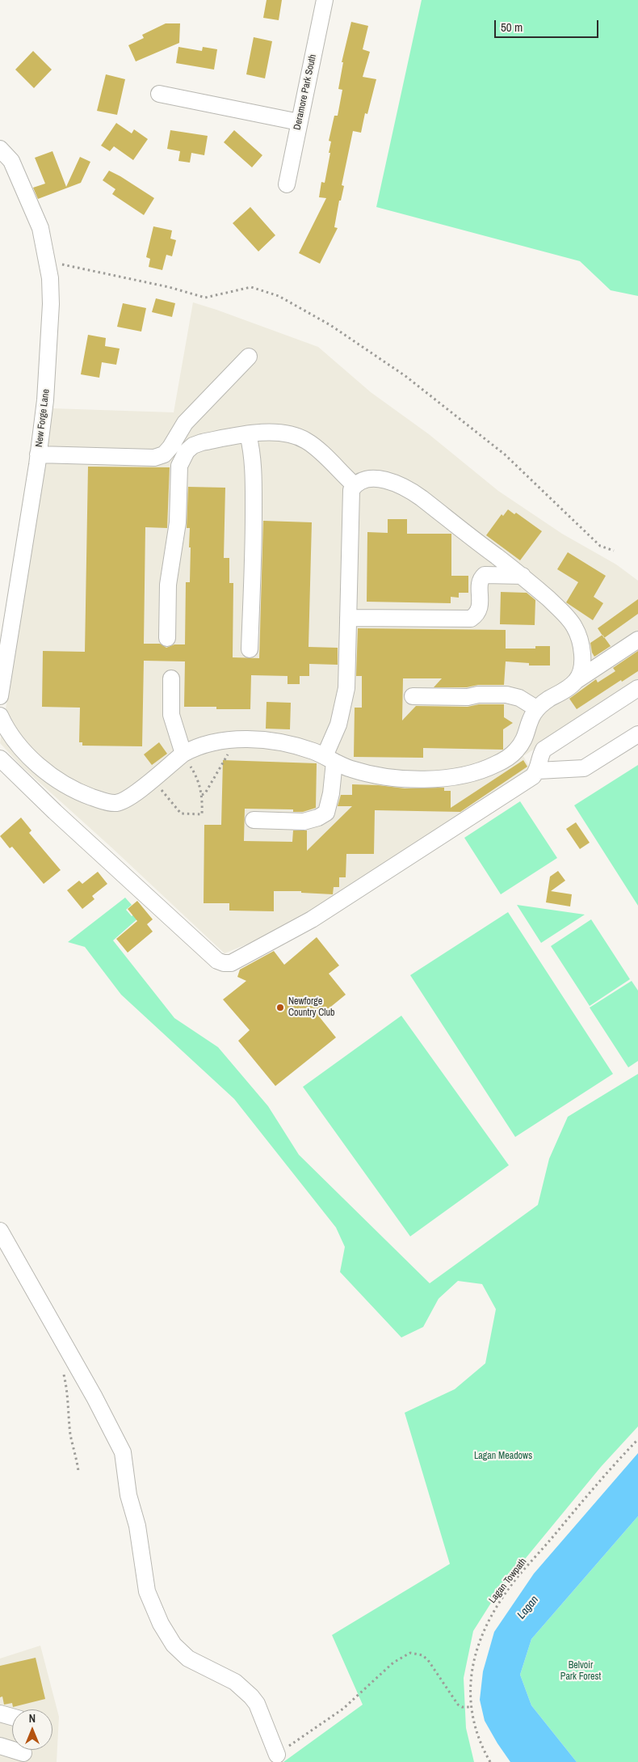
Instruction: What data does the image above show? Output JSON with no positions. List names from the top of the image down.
{
  "streets": {
    "street": ["Deramore Park South", "New Forge Lane"],
    "path": ["Lagan Towpath"]
  },
  "water": ["Lagan"],
  "parks": ["Lagan Meadows", "Belvoir Park Forest"],
  "places": ["Newforge Country Club"],
  "scale_bar": "50 m",
  "north": "top"
}
